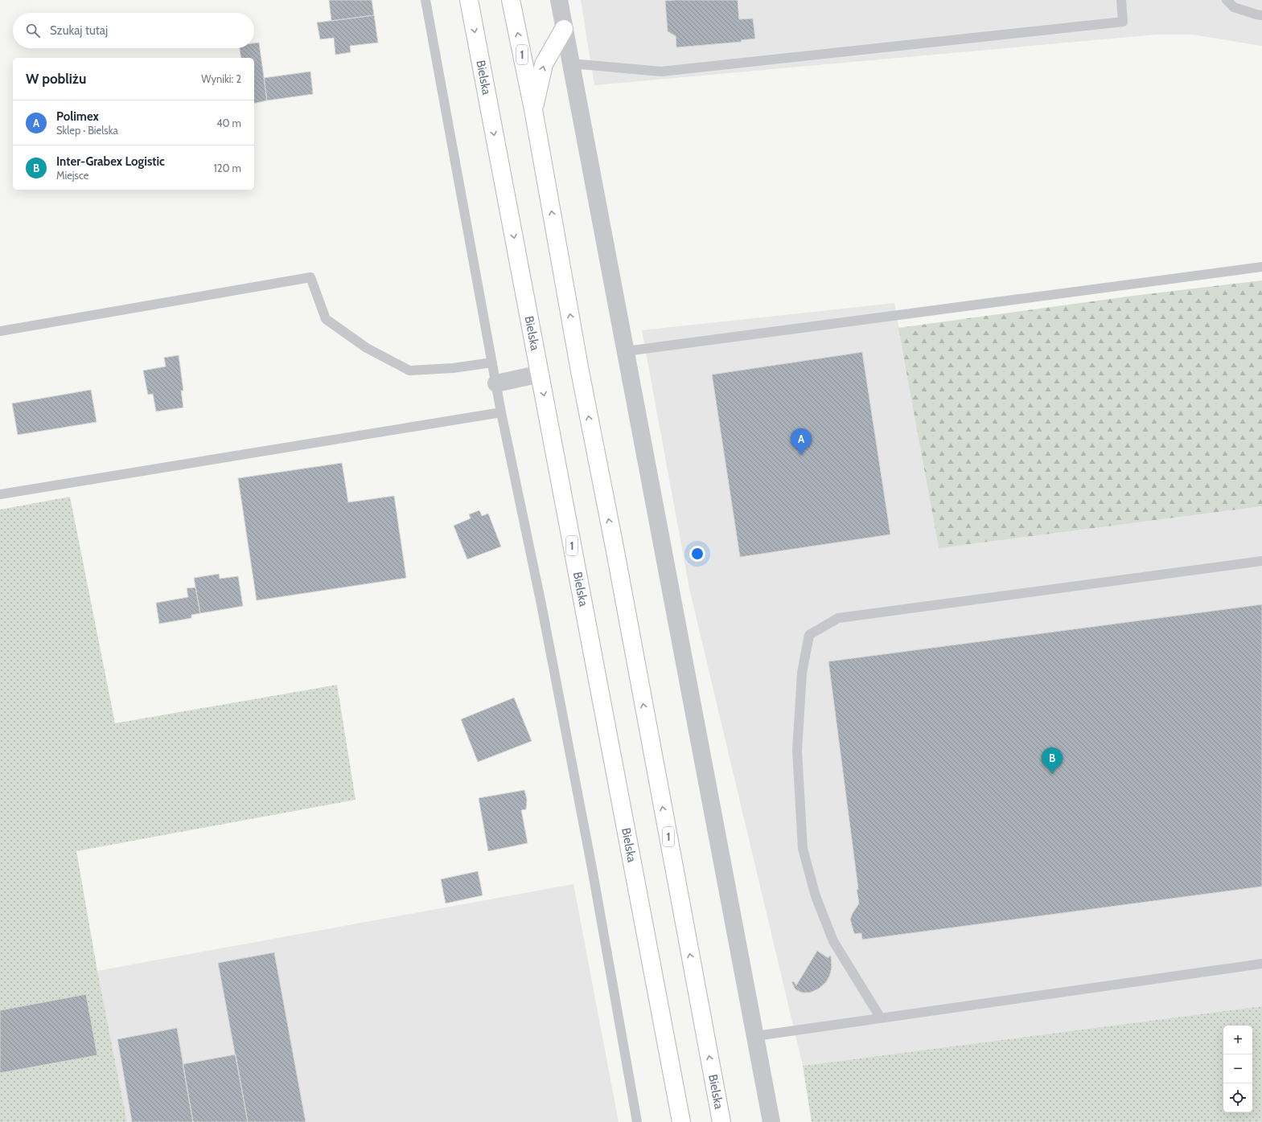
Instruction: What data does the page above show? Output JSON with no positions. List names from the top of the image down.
{
  "streets": {
    "main road": ["1", "Bielska"]
  },
  "page": {
    "search": "Szukaj tutaj",
    "heading": ["W pobliżu", "Wyniki: 2"],
    "list": [
      {
        "mark": "A",
        "name": "Polimex",
        "note": "Sklep · Bielska",
        "value": "40 m"
      },
      {
        "mark": "B",
        "name": "Inter-Grabex Logistic",
        "note": "Miejsce",
        "value": "120 m"
      }
    ],
    "pins": ["A", "B"],
    "map_buttons": ["+", "−"]
  }
}
